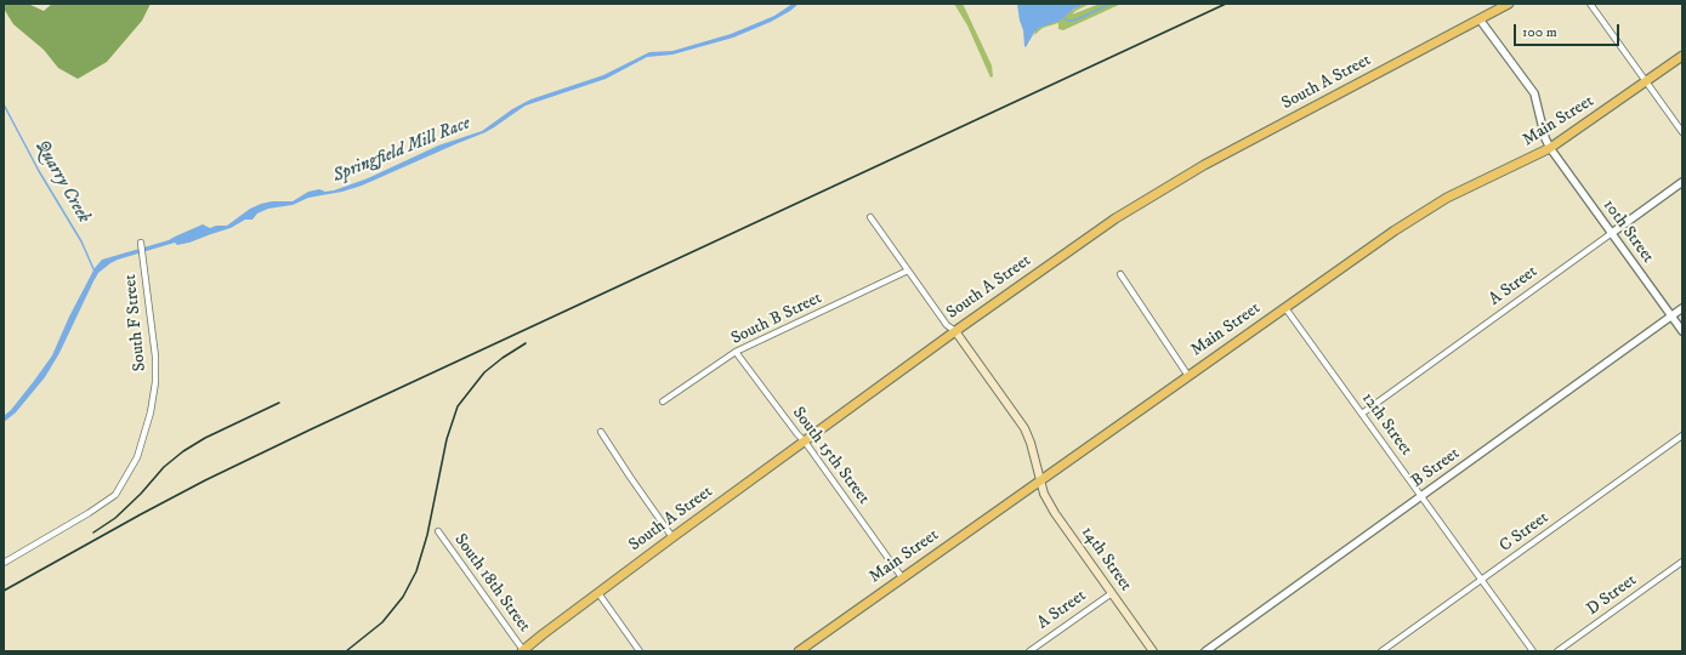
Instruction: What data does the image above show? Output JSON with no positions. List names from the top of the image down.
{
  "streets": {
    "main road": ["South A Street", "Main Street", "14th Street"],
    "street": [
      "10th Street",
      "A Street",
      "South B Street",
      "South F Street",
      "12th Street",
      "South 15th Street",
      "B Street",
      "C Street",
      "South 18th Street",
      "D Street"
    ]
  },
  "crossings": [
    ["South A Street", "10th Street"],
    ["South A Street", "South 15th Street"],
    ["South A Street", "14th Street"],
    ["South A Street", "South 18th Street"],
    ["Main Street", "10th Street"],
    ["Main Street", "12th Street"],
    ["Main Street", "South 15th Street"],
    ["Main Street", "14th Street"],
    ["10th Street", "A Street"],
    ["10th Street", "B Street"],
    ["A Street", "12th Street"],
    ["A Street", "14th Street"],
    ["South B Street", "South 15th Street"],
    ["12th Street", "B Street"],
    ["12th Street", "C Street"]
  ],
  "water": ["Springfield Mill Race", "Quarry Creek"],
  "scale_bar": "100 m"
}
